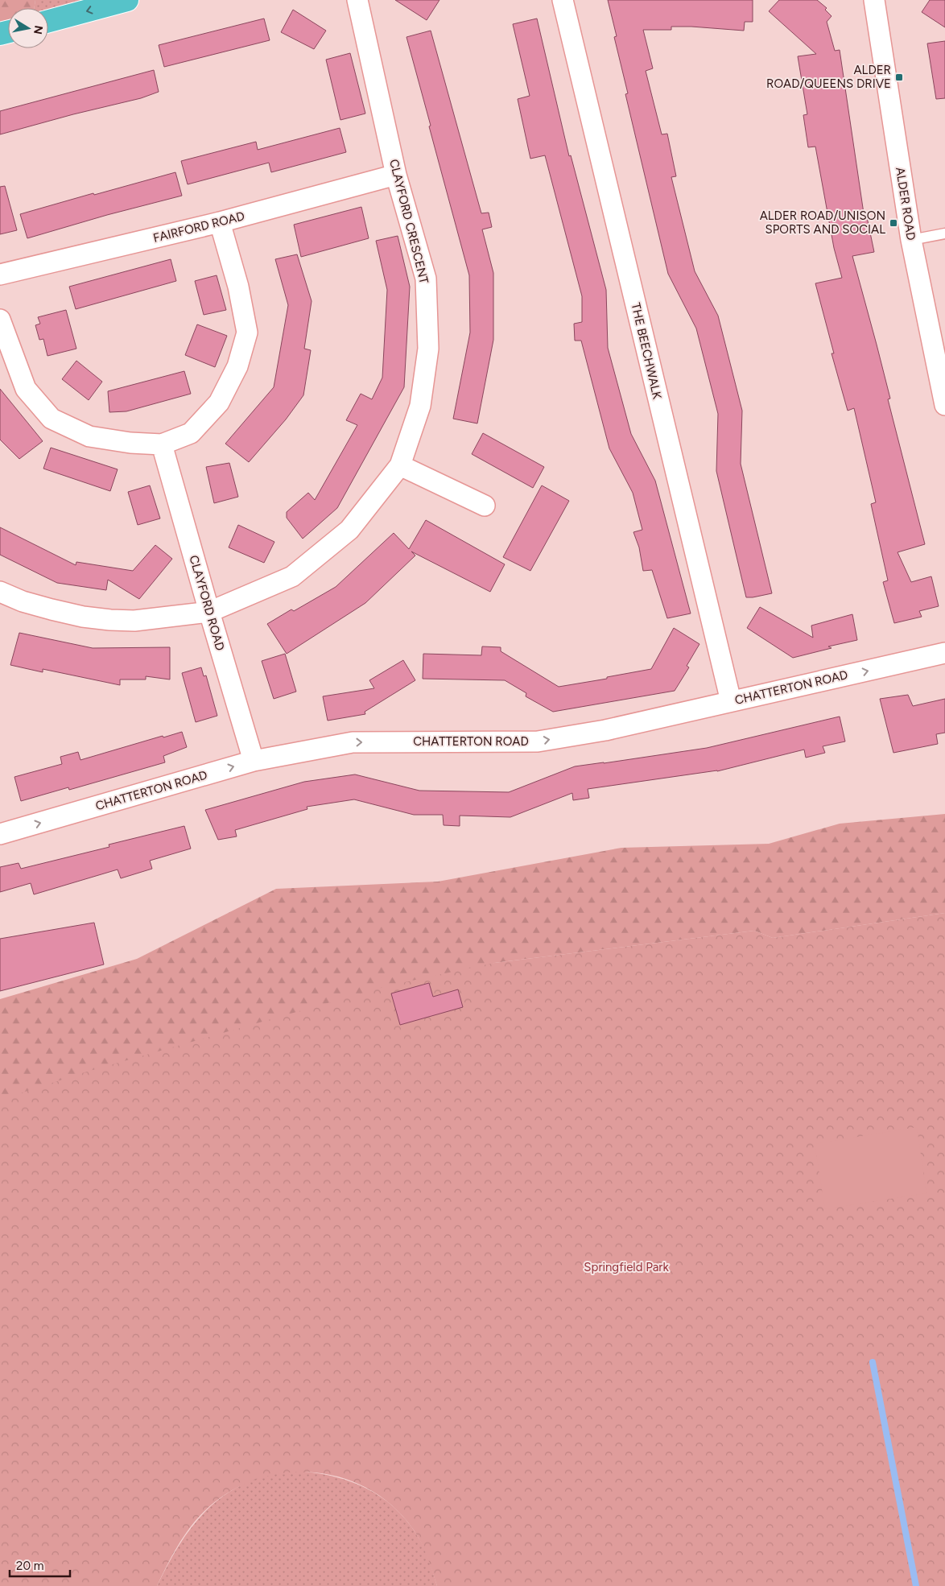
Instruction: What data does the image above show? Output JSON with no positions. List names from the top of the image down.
{
  "streets": {
    "street": [
      "ALDER ROAD",
      "CLAYFORD CRESCENT",
      "FAIRFORD ROAD",
      "THE BEECHWALK",
      "CLAYFORD ROAD",
      "CHATTERTON ROAD"
    ]
  },
  "crossings": [
    ["CLAYFORD CRESCENT", "FAIRFORD ROAD"],
    ["CLAYFORD CRESCENT", "CLAYFORD ROAD"],
    ["THE BEECHWALK", "CHATTERTON ROAD"],
    ["CLAYFORD ROAD", "CHATTERTON ROAD"]
  ],
  "one_way": ["CHATTERTON ROAD"],
  "parks": ["Springfield Park"],
  "places": {
    "transit": ["ALDER ROAD/QUEENS DRIVE", "ALDER ROAD/UNISON SPORTS AND SOCIAL"]
  },
  "scale_bar": "20 m",
  "north": "right"
}
